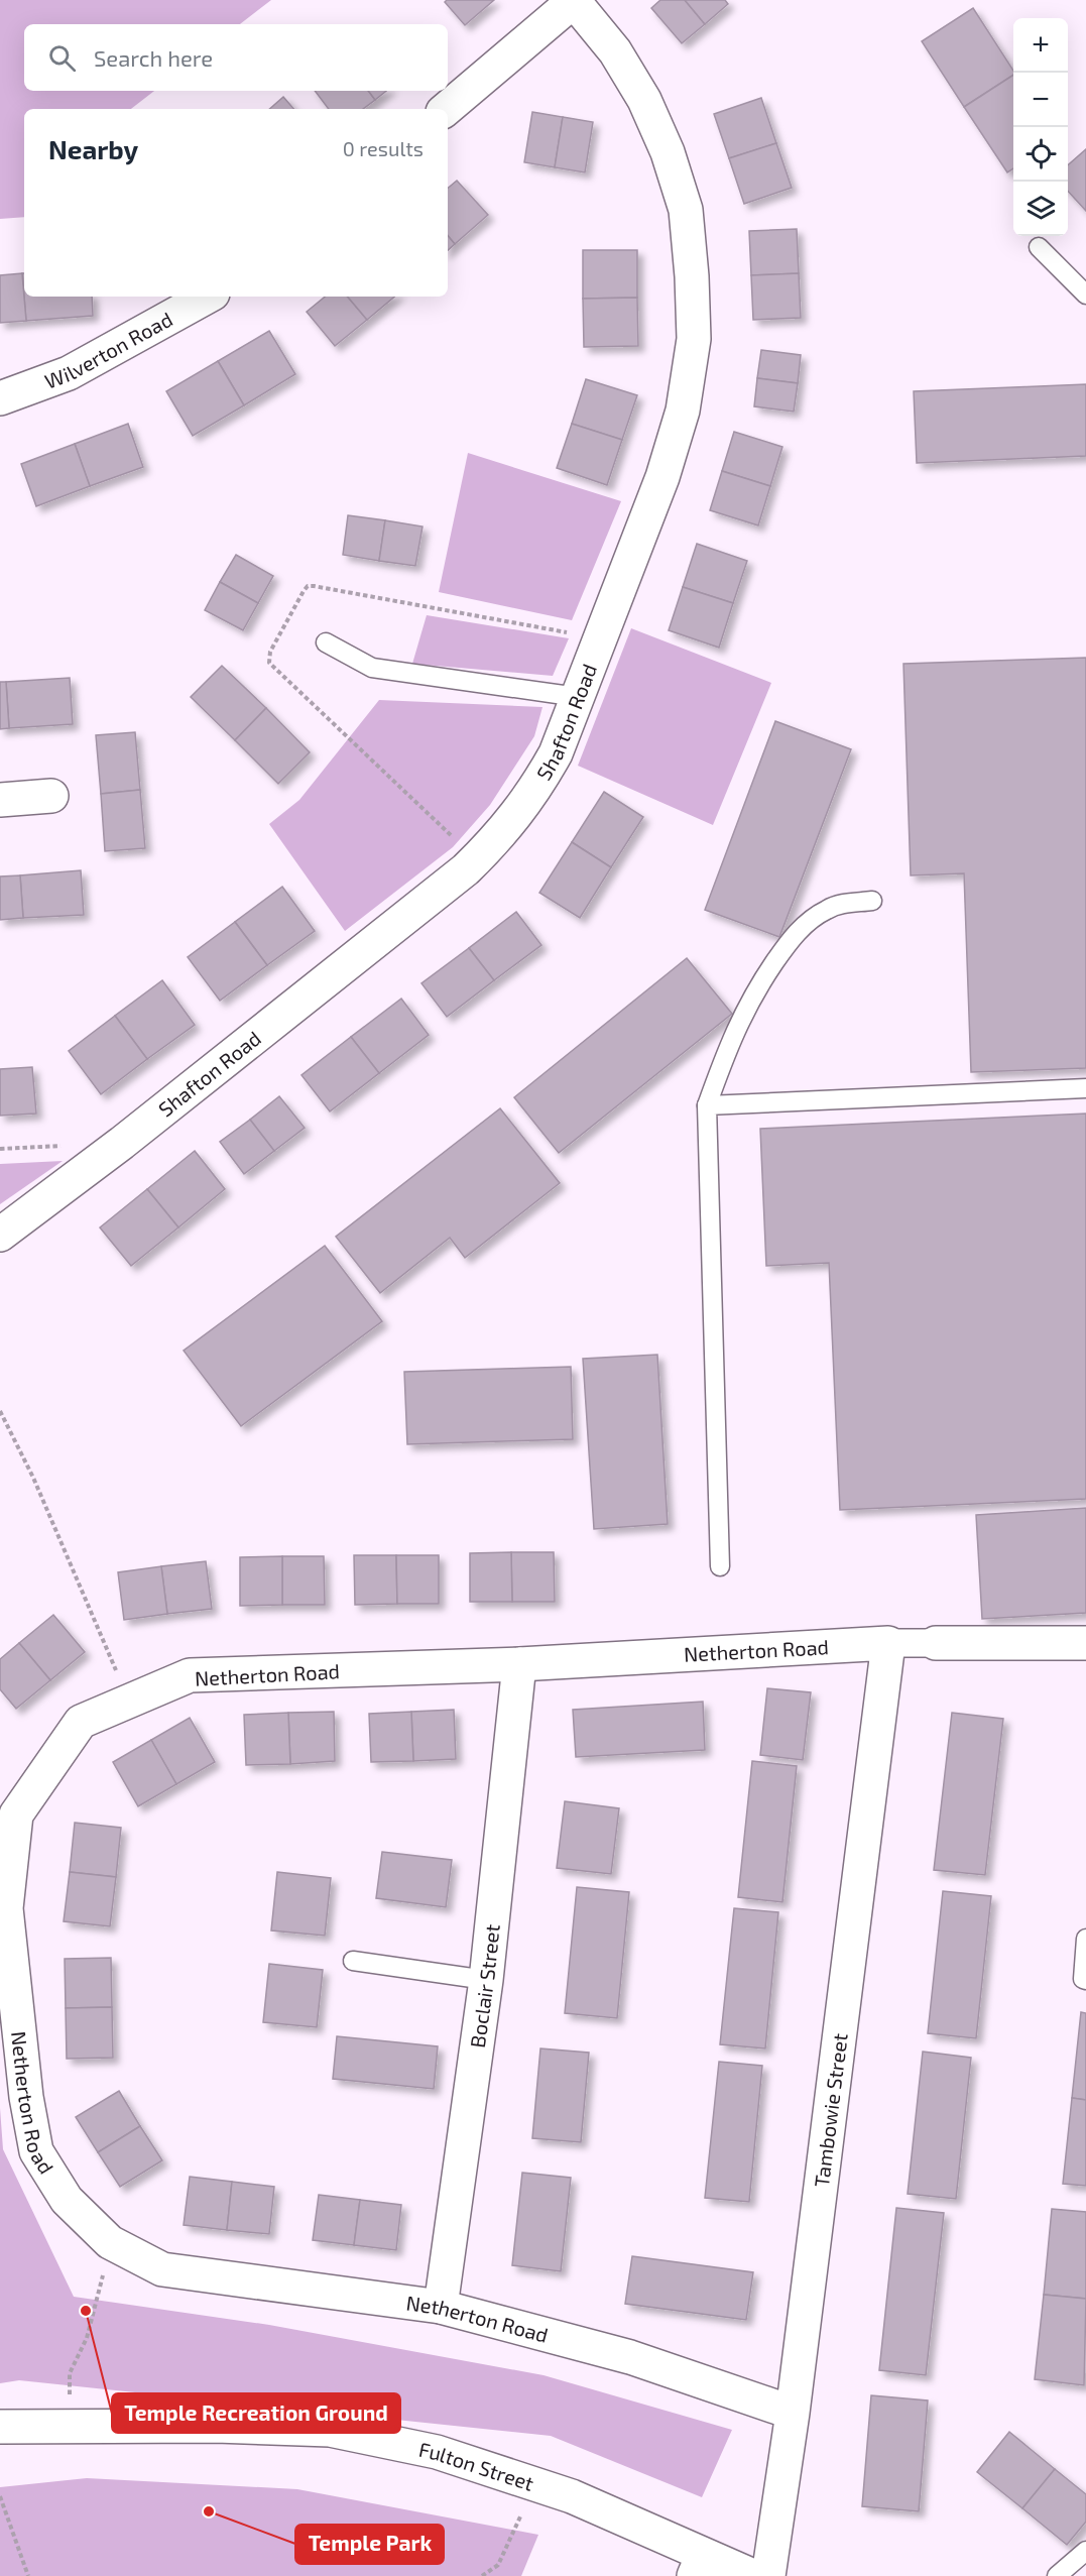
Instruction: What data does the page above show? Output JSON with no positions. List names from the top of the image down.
{
  "streets": {
    "street": [
      "Wilverton Road",
      "Shafton Road",
      "Netherton Road",
      "Boclair Street",
      "Tambowie Street",
      "Fulton Street"
    ]
  },
  "crossings": [
    ["Netherton Road", "Boclair Street"],
    ["Netherton Road", "Tambowie Street"]
  ],
  "places": ["Temple Recreation Ground", "Temple Park"],
  "page": {
    "map_buttons": ["+", "−"],
    "search": "Search here",
    "heading": ["Nearby", "0 results"]
  }
}
